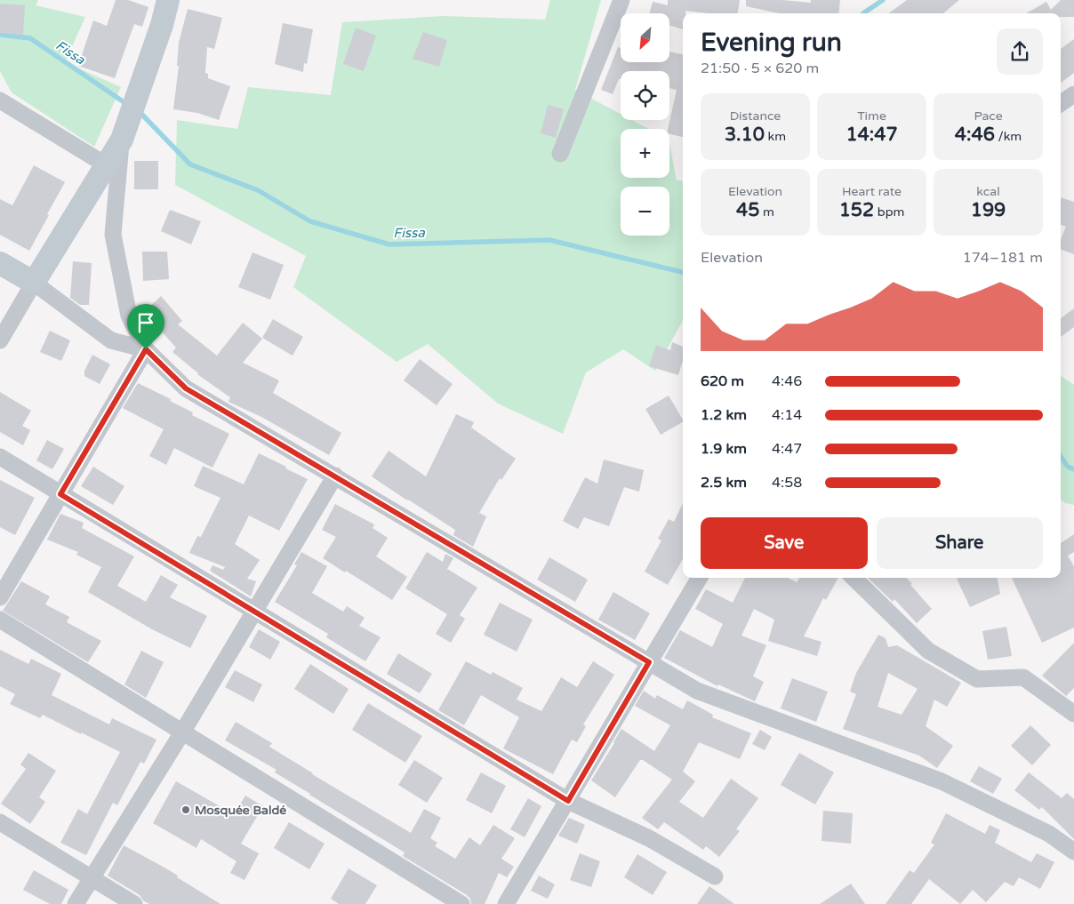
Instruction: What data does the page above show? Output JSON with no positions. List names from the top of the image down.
{
  "water": ["Fissa"],
  "places": ["Mosquée Baldé"],
  "north": "bottom left",
  "page": {
    "map_buttons": ["+", "−"],
    "heading": ["Evening run", "21:50 · 5 × 620 m"],
    "stats": [
      ["Distance", "3.10 km"],
      ["Time", "14:47"],
      ["Pace", "4:46 /km"],
      ["Elevation", "45 m"],
      ["Heart rate", "152 bpm"],
      ["kcal", "199"]
    ],
    "chart": ["Elevation", "174–181 m"],
    "list": [
      {
        "name": "620 m",
        "note": "4:46"
      },
      {
        "name": "1.2 km",
        "note": "4:14"
      },
      {
        "name": "1.9 km",
        "note": "4:47"
      },
      {
        "name": "2.5 km",
        "note": "4:58"
      }
    ],
    "buttons": ["Save", "Share"]
  }
}
